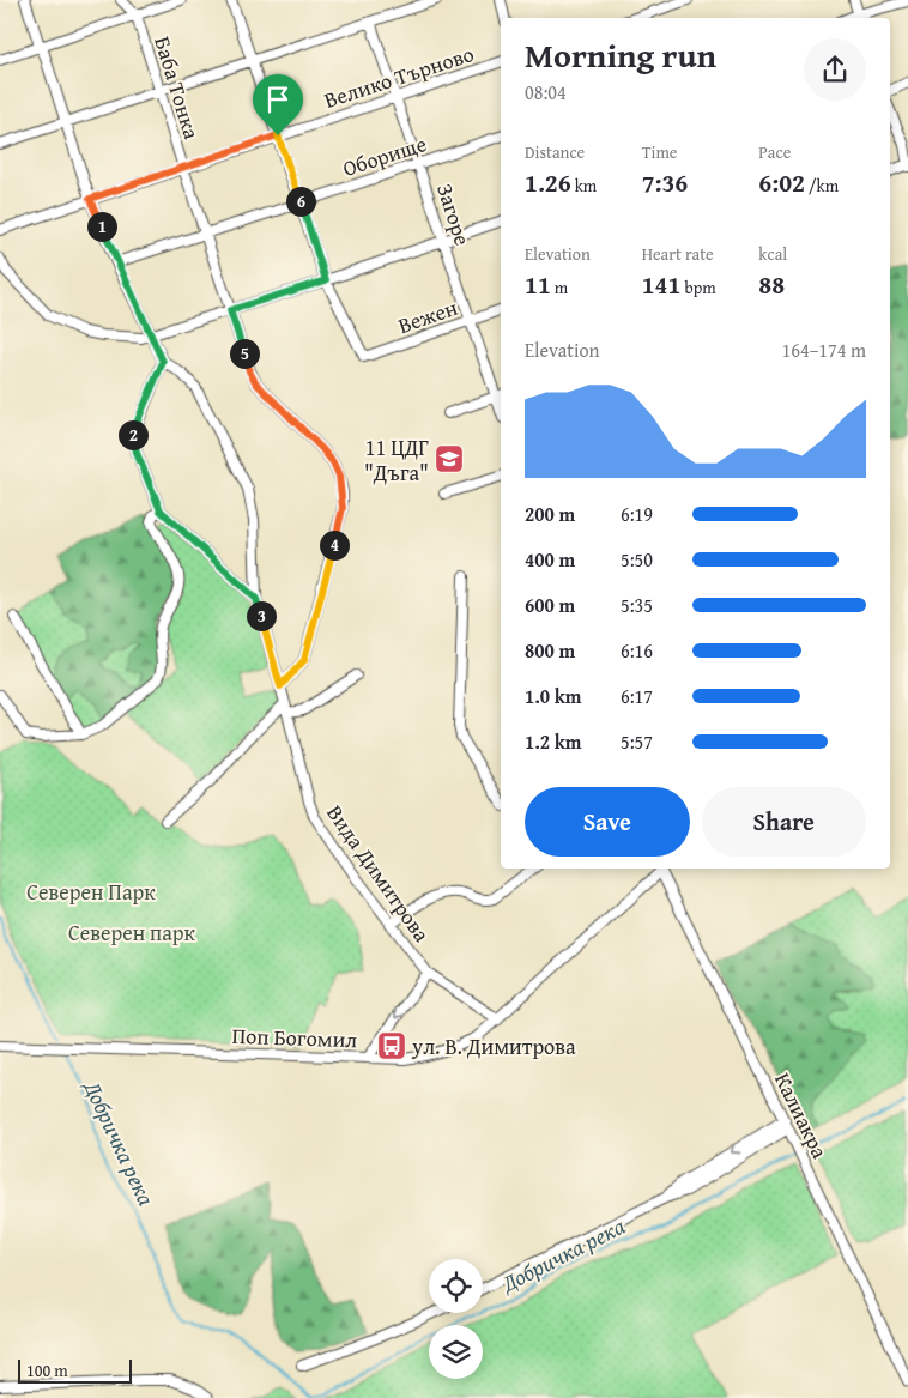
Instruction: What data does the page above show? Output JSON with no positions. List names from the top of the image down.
{
  "streets": {
    "street": [
      "Велико Търново",
      "Баба Тонка",
      "Оборище",
      "Загоре",
      "Вежен",
      "Вида Димитрова",
      "Поп Богомил",
      "Калиакра"
    ]
  },
  "crossings": [
    ["Велико Търново", "Баба Тонка"],
    ["Велико Търново", "Загоре"],
    ["Велико Търново", "Вида Димитрова"],
    ["Баба Тонка", "Оборище"],
    ["Баба Тонка", "Вида Димитрова"],
    ["Оборище", "Загоре"],
    ["Оборище", "Вида Димитрова"],
    ["Загоре", "Вежен"],
    ["Вида Димитрова", "Поп Богомил"],
    ["Поп Богомил", "Калиакра"]
  ],
  "water": ["Добричка река"],
  "parks": ["Северен Парк", "Северен парк"],
  "places": {
    "school or university": ["11 ЦДГ \"Дъга\""],
    "bus stop": ["ул. В. Димитрова"]
  },
  "scale_bar": "100 m",
  "page": {
    "heading": ["Morning run", "08:04"],
    "stats": [
      ["Distance", "1.26 km"],
      ["Time", "7:36"],
      ["Pace", "6:02 /km"],
      ["Elevation", "11 m"],
      ["Heart rate", "141 bpm"],
      ["kcal", "88"]
    ],
    "pins": [
      "6",
      "1",
      "5",
      "2",
      "4",
      "3"
    ],
    "chart": ["Elevation", "164–174 m"],
    "list": [
      {
        "name": "200 m",
        "note": "6:19"
      },
      {
        "name": "400 m",
        "note": "5:50"
      },
      {
        "name": "600 m",
        "note": "5:35"
      },
      {
        "name": "800 m",
        "note": "6:16"
      },
      {
        "name": "1.0 km",
        "note": "6:17"
      },
      {
        "name": "1.2 km",
        "note": "5:57"
      }
    ],
    "buttons": ["Save", "Share"],
    "scale": "100 m"
  }
}
